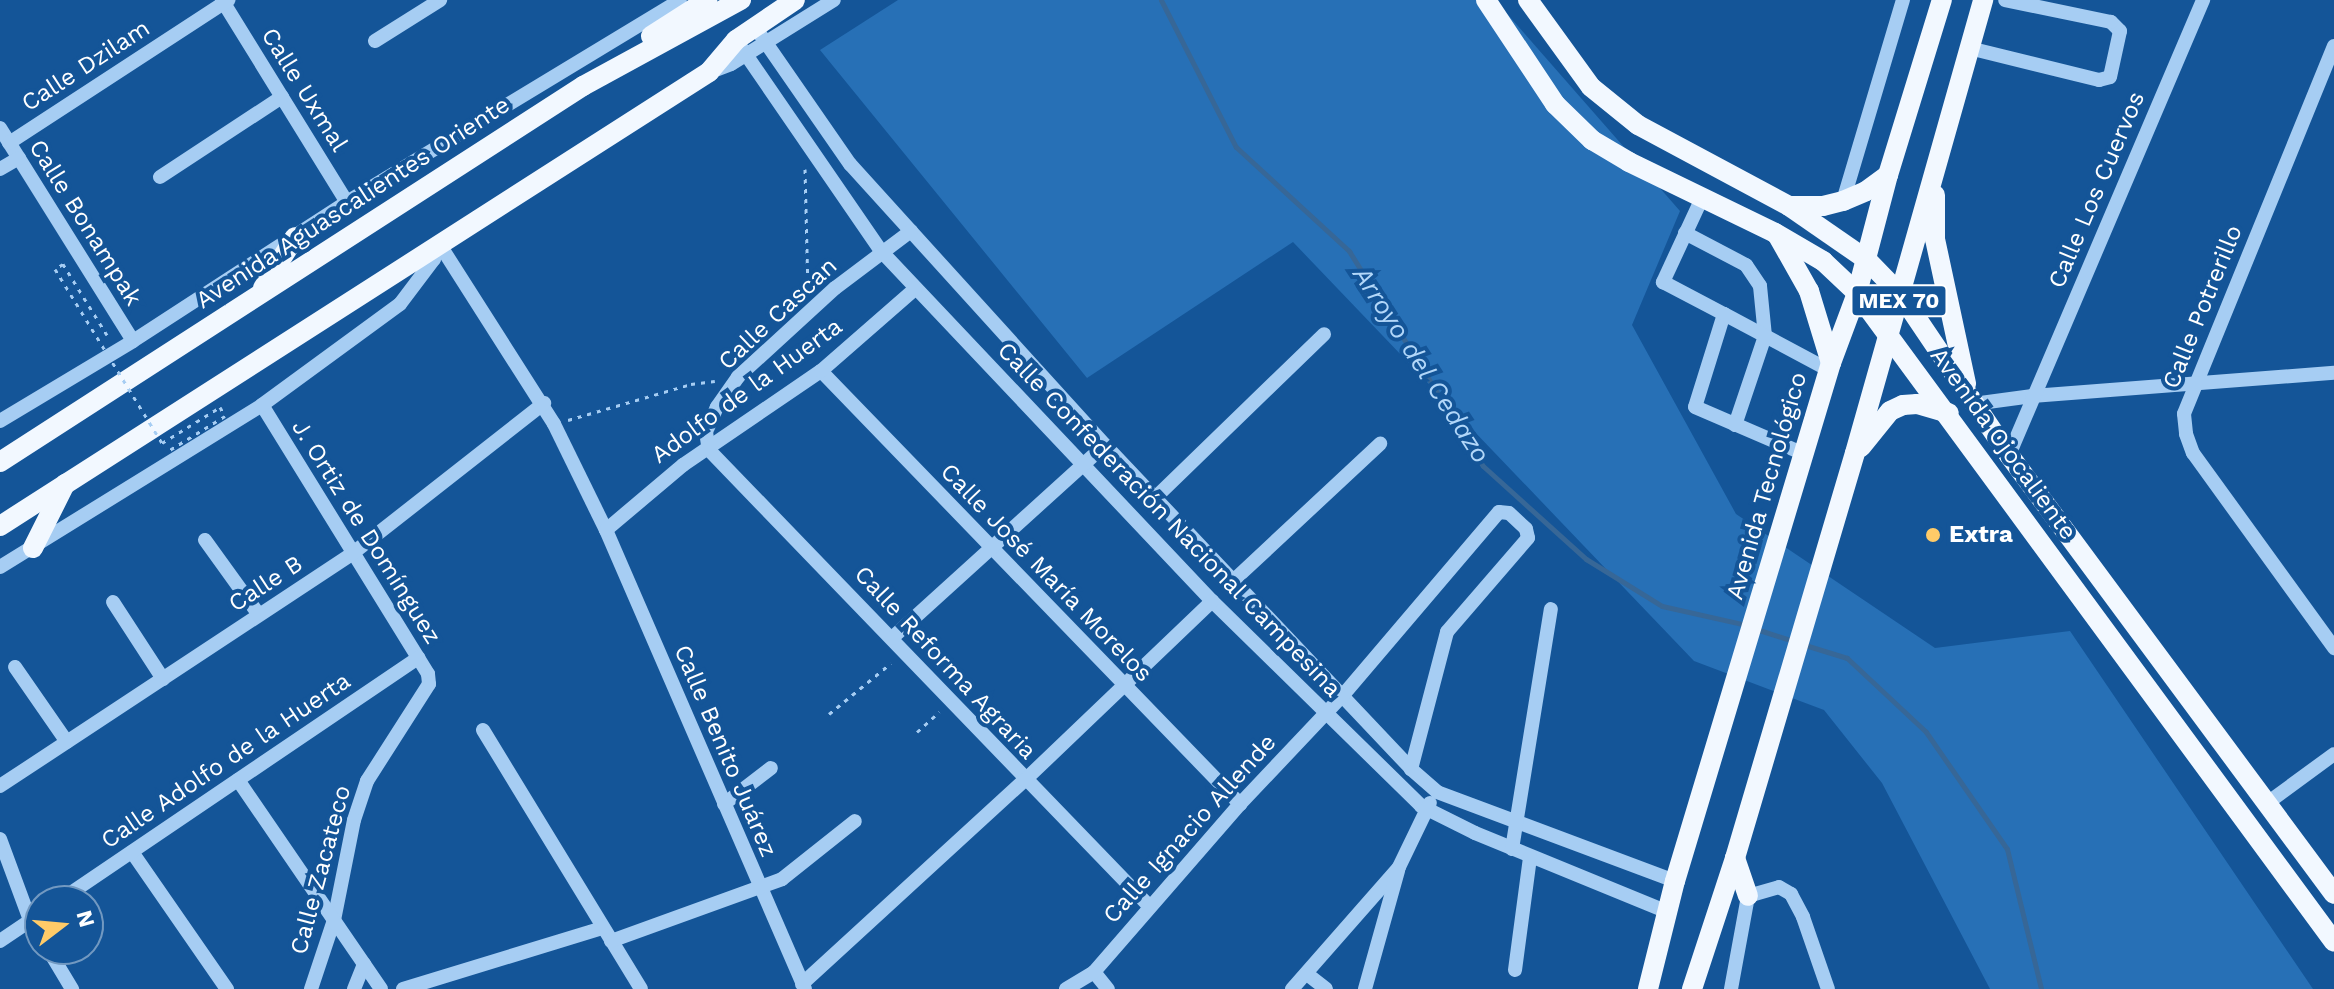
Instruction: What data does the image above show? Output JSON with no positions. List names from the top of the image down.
{
  "streets": {
    "main road": [
      "Avenida Aguascalientes Oriente",
      "MEX 70",
      "Avenida Ojocaliente",
      "Avenida Tecnológico"
    ],
    "street": [
      "Calle Dzilam",
      "Calle Uxmal",
      "Calle Los Cuervos",
      "Calle Bonampak",
      "Calle Potrerillo",
      "Calle Cascan",
      "Adolfo de la Huerta",
      "Calle Confederación Nacional Campesina",
      "J. Ortiz de Domínguez",
      "Calle José María Morelos",
      "Calle B",
      "Calle Reforma Agraria",
      "Calle Benito Juárez",
      "Calle Adolfo de la Huerta",
      "Calle Ignacio Allende",
      "Calle Zacateco"
    ]
  },
  "crossings": [
    ["Calle Dzilam", "Calle Uxmal"],
    ["Calle Dzilam", "Calle Bonampak"],
    ["Calle Uxmal", "Avenida Aguascalientes Oriente"],
    ["Calle Los Cuervos", "Avenida Ojocaliente"],
    ["Avenida Aguascalientes Oriente", "Calle Bonampak"],
    ["MEX 70", "Avenida Ojocaliente"],
    ["Calle Cascan", "Adolfo de la Huerta"],
    ["Calle Cascan", "Calle Confederación Nacional Campesina"],
    ["Calle Cascan", "Calle Reforma Agraria"],
    ["Adolfo de la Huerta", "Calle Confederación Nacional Campesina"],
    ["Adolfo de la Huerta", "Calle José María Morelos"],
    ["Adolfo de la Huerta", "Calle Reforma Agraria"],
    ["Adolfo de la Huerta", "Calle Benito Juárez"],
    ["Avenida Ojocaliente", "Avenida Tecnológico"],
    ["Avenida Tecnológico", "Calle Confederación Nacional Campesina"],
    ["Calle Confederación Nacional Campesina", "Calle Ignacio Allende"],
    ["J. Ortiz de Domínguez", "Calle B"],
    ["J. Ortiz de Domínguez", "Calle Adolfo de la Huerta"],
    ["J. Ortiz de Domínguez", "Calle Zacateco"],
    ["Calle José María Morelos", "Calle Ignacio Allende"],
    ["Calle B", "Calle Benito Juárez"],
    ["Calle Reforma Agraria", "Calle Ignacio Allende"]
  ],
  "water": ["Arroyo del Cedazo"],
  "places": ["Extra"],
  "north": "right"
}
